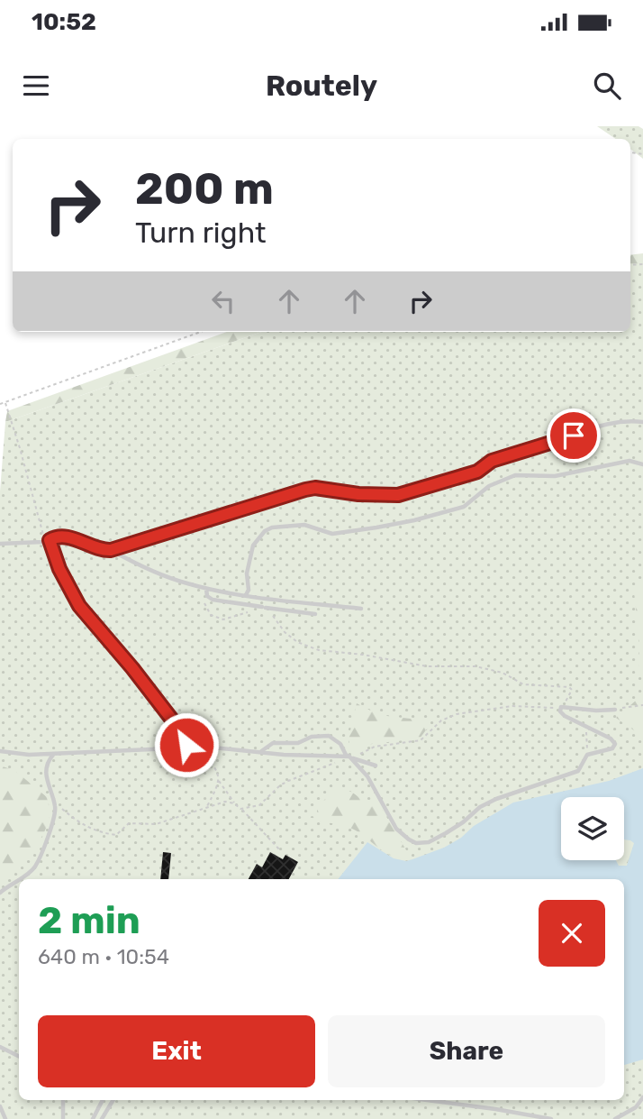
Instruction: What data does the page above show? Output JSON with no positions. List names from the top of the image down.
{
  "page": {
    "status": "10:52",
    "header": "Routely",
    "turn": ["200 m", "Turn right"],
    "heading": ["2 min", "640 m · 10:54"],
    "buttons": ["Exit", "Share"]
  }
}
